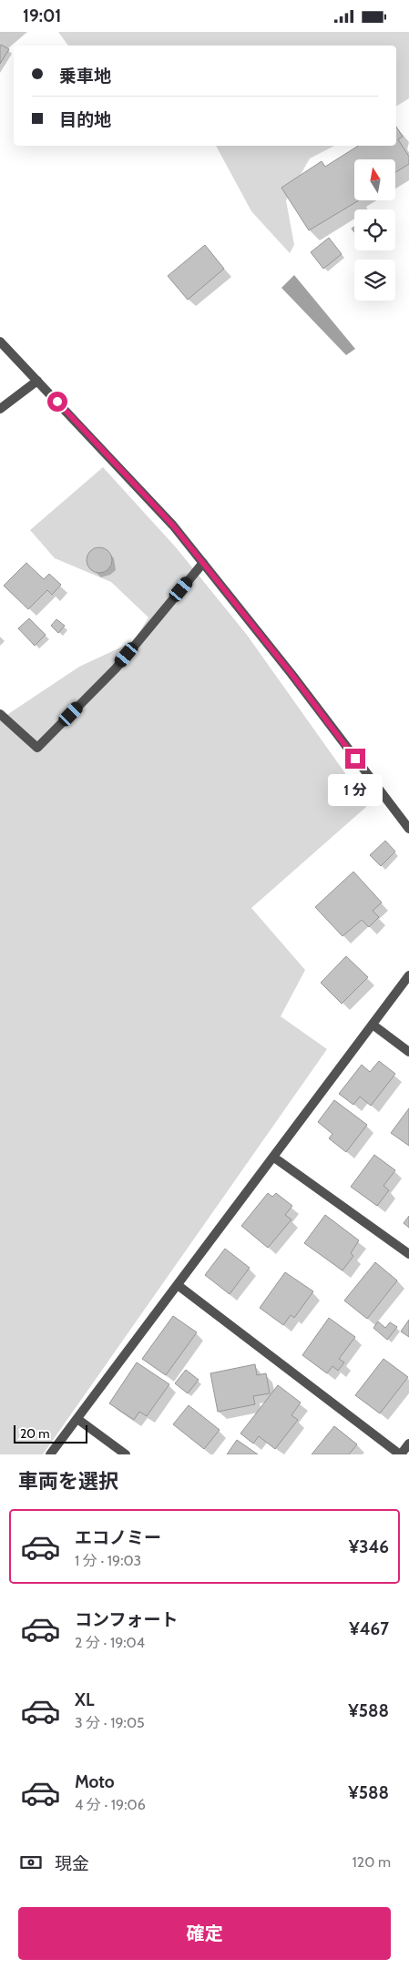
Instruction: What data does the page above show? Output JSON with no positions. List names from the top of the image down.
{
  "scale_bar": "20 m",
  "north": "top",
  "page": {
    "status": "19:01",
    "banner": ["乗車地", "目的地"],
    "bubble": "1 分",
    "scale": "20 m",
    "heading": "車両を選択",
    "list": [
      {
        "name": "エコノミー",
        "note": "1 分 · 19:03",
        "value": "¥346"
      },
      {
        "name": "コンフォート",
        "note": "2 分 · 19:04",
        "value": "¥467"
      },
      {
        "name": "XL",
        "note": "3 分 · 19:05",
        "value": "¥588"
      },
      {
        "name": "Moto",
        "note": "4 分 · 19:06",
        "value": "¥588"
      }
    ],
    "pay": ["現金", "120 m"],
    "buttons": "確定"
  }
}
